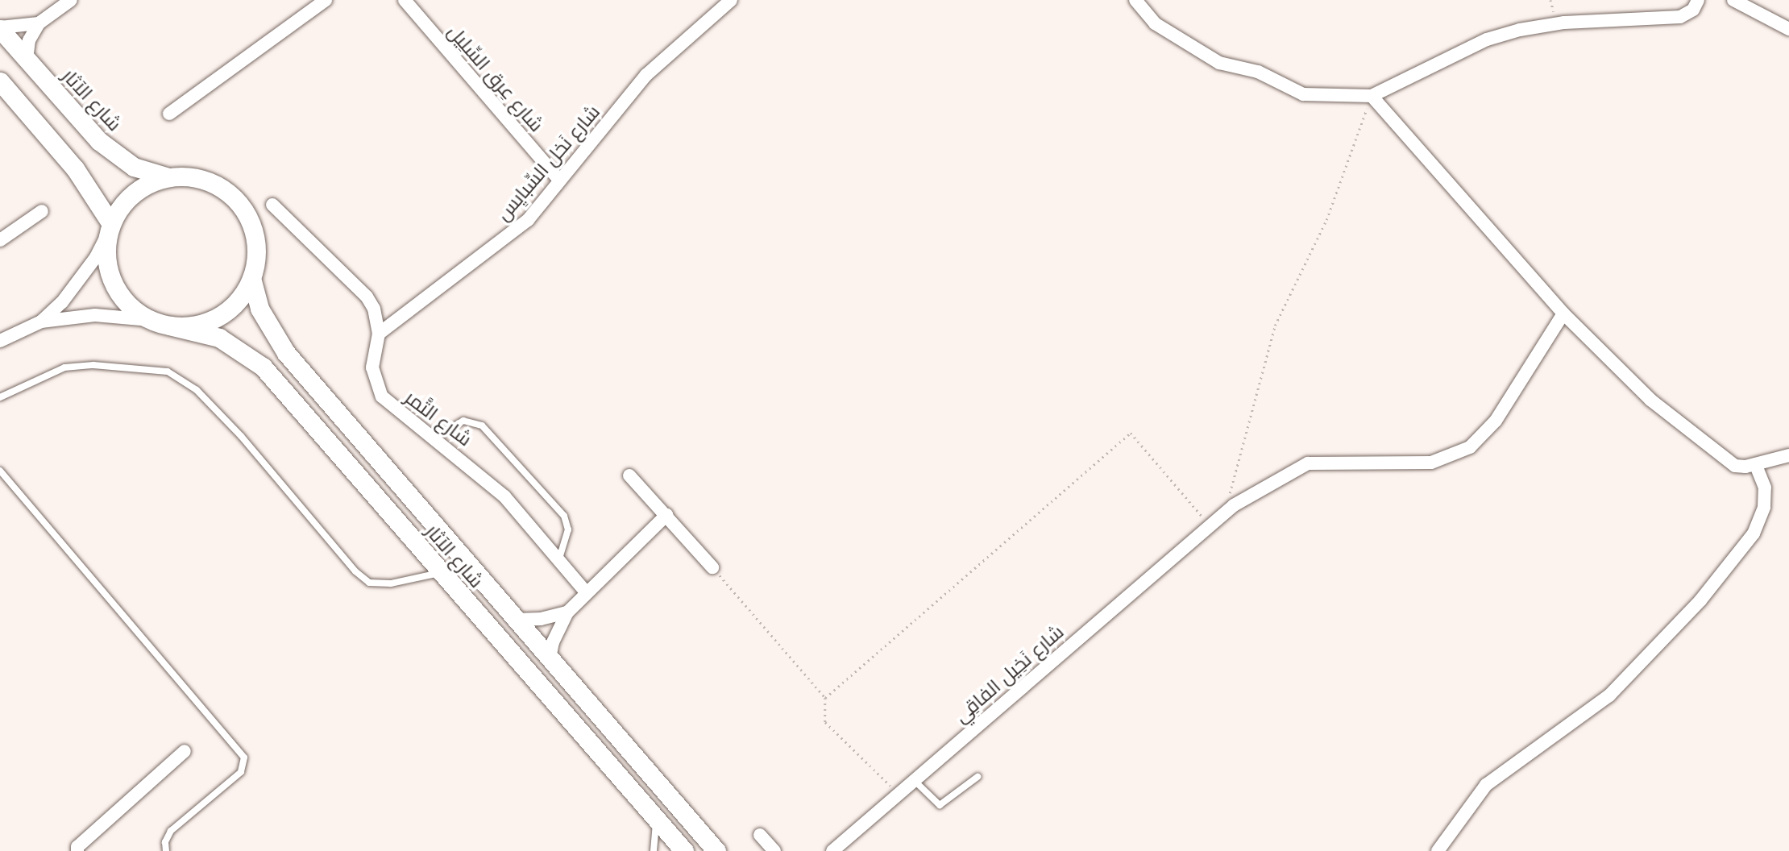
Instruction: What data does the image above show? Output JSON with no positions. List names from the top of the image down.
{
  "streets": {
    "street": [
      "شارع عِرق السِّلِيل",
      "شارع الآثار",
      "شارع نَخل السِّبايِس",
      "شارع التَّمر",
      "شارع نَخِيل الفاقِي"
    ]
  },
  "crossings": [
    ["شارع عِرق السِّلِيل", "شارع نَخل السِّبايِس"],
    ["شارع نَخل السِّبايِس", "شارع التَّمر"]
  ]
}
